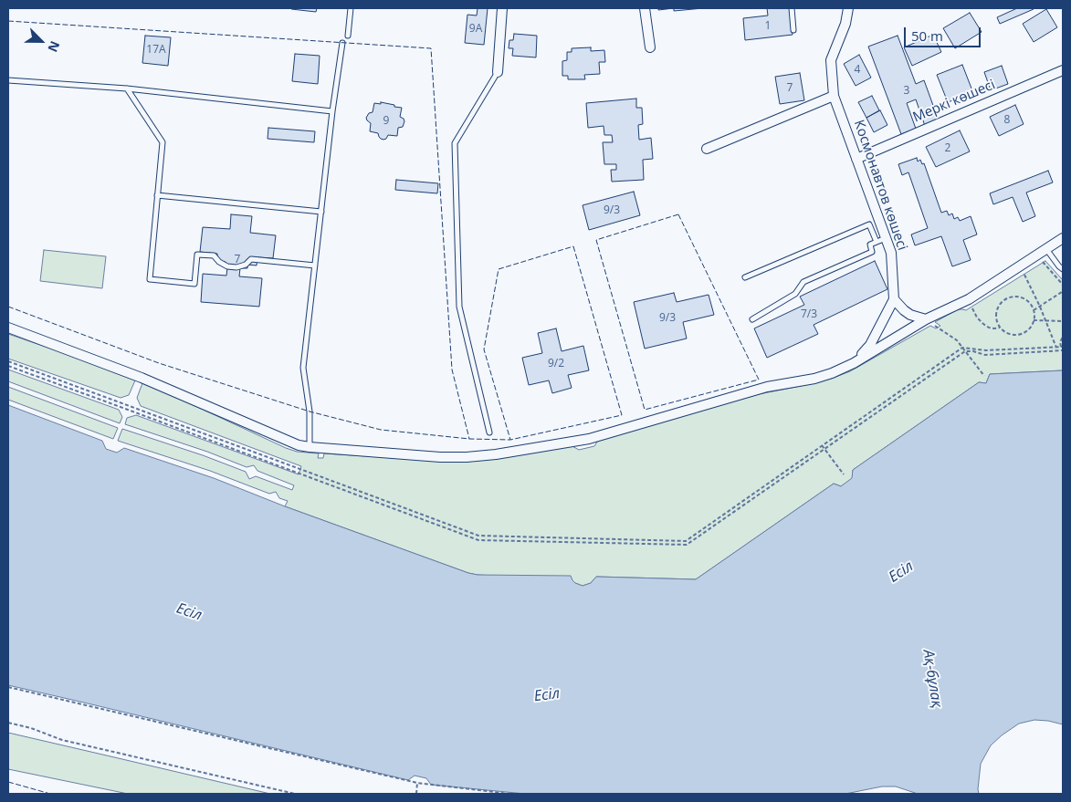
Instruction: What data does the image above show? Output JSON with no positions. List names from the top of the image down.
{
  "streets": {
    "street": ["Меркі көшесі", "Космонавтов көшесі"]
  },
  "crossings": [
    ["Меркі көшесі", "Космонавтов көшесі"]
  ],
  "water": ["Есіл", "Ақ-бұлақ"],
  "house_numbers": [
    "1",
    "9А",
    "17А",
    "4",
    "7",
    "3",
    "8",
    "9",
    "2",
    "9/3",
    "7",
    "7/3",
    "9/3",
    "9/2"
  ],
  "scale_bar": "50 m",
  "north": "bottom right"
}
